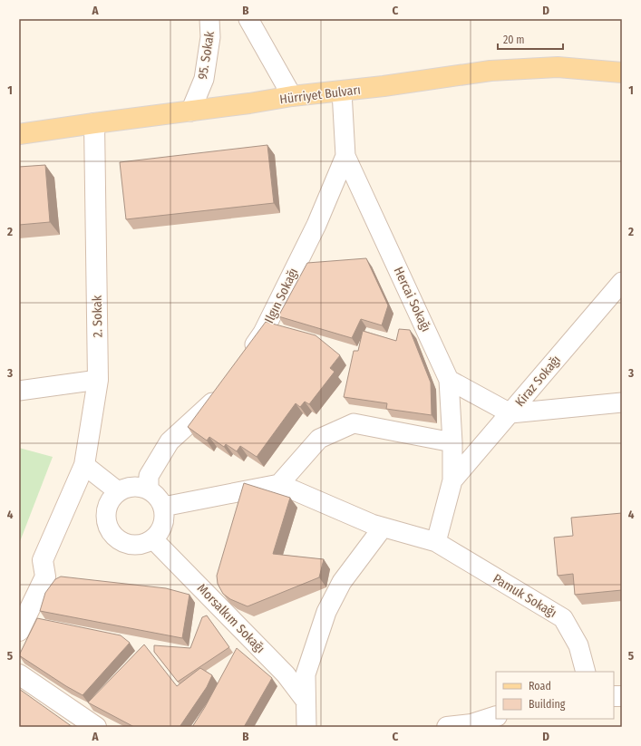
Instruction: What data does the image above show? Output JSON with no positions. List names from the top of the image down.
{
  "streets": {
    "main road": ["Hürriyet Bulvarı"],
    "street": [
      "95. Sokak",
      "Ilgın Sokağı",
      "Hercai Sokağı",
      "2. Sokak",
      "Kiraz Sokağı",
      "Pamuk Sokağı",
      "Morsalkım Sokağı"
    ]
  },
  "crossings": [
    ["95. Sokak", "Hürriyet Bulvarı"],
    ["Hürriyet Bulvarı", "Ilgın Sokağı"],
    ["Hürriyet Bulvarı", "2. Sokak"],
    ["Ilgın Sokağı", "Hercai Sokağı"]
  ],
  "legend": ["Road", "Building"],
  "scale_bar": "20 m",
  "grid": {
    "columns": [
      "A",
      "B",
      "C",
      "D"
    ],
    "rows": [
      "1",
      "2",
      "3",
      "4",
      "5"
    ]
  }
}
